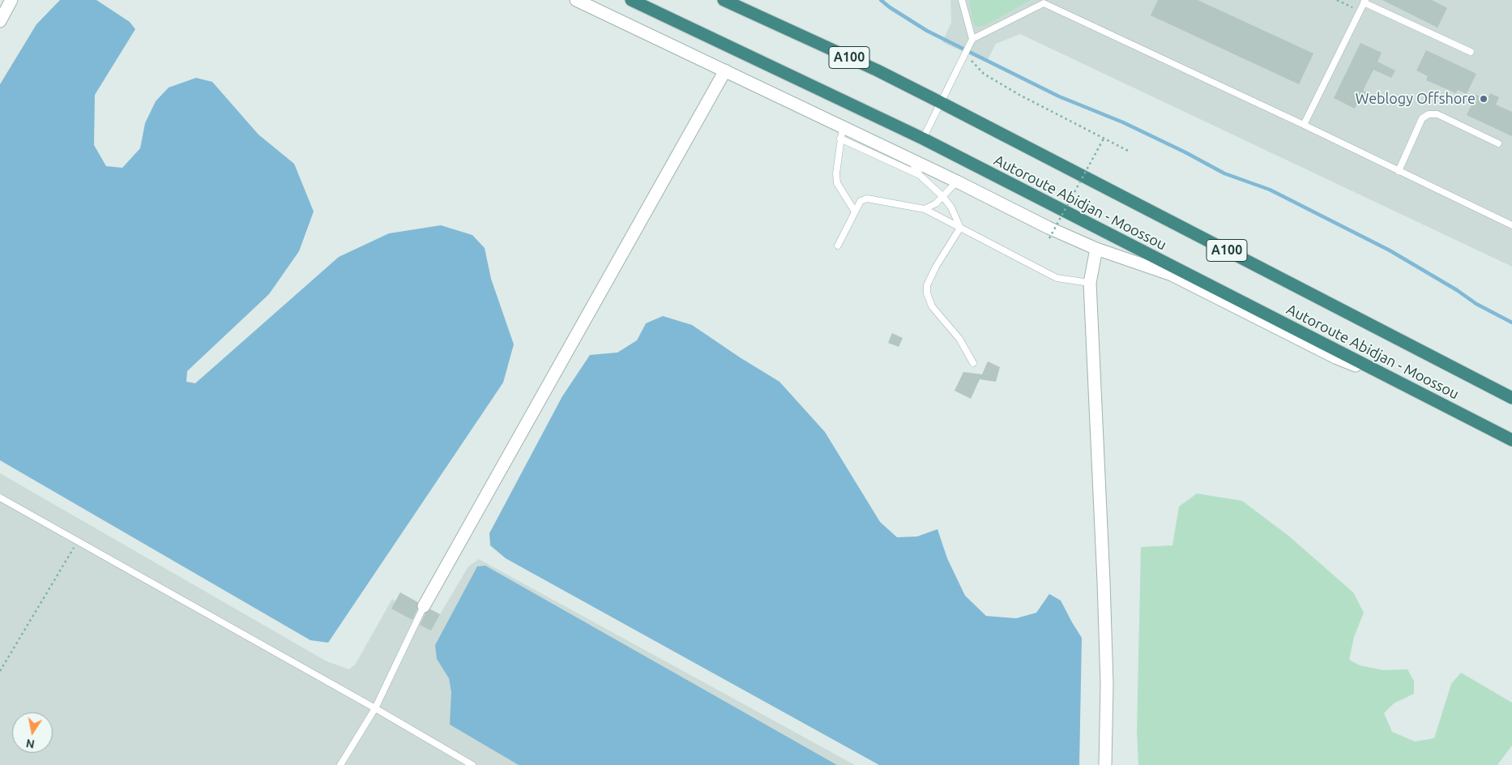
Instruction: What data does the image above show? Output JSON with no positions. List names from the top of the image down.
{
  "streets": {
    "highway": ["A100", "Autoroute Abidjan - Moossou"]
  },
  "places": ["Weblogy Offshore"],
  "north": "bottom"
}
